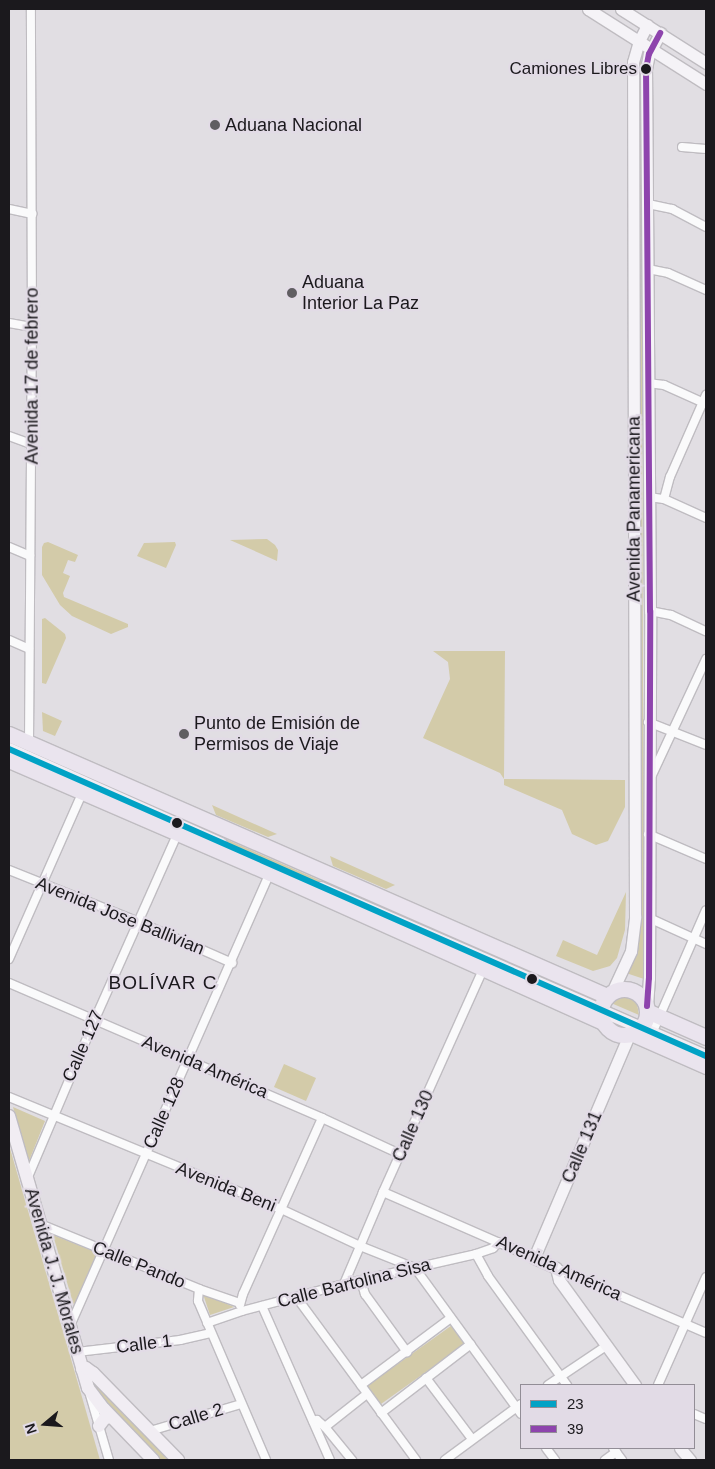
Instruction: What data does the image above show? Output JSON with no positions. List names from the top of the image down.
{
  "streets": {
    "main road": [
      "Avenida Panamericana",
      "Avenida América",
      "Calle 131",
      "Avenida J. J. Morales"
    ],
    "street": [
      "Avenida 17 de febrero",
      "Avenida Jose Ballivian",
      "Calle 127",
      "Calle 128",
      "Calle 130",
      "Avenida Beni",
      "Calle Pando",
      "Calle Bartolina Sisa",
      "Calle 1",
      "Calle 2"
    ]
  },
  "crossings": [
    ["Avenida Panamericana", "Calle 131"],
    ["Avenida Jose Ballivian", "Calle 127"],
    ["Avenida Jose Ballivian", "Calle 128"],
    ["Calle 127", "Avenida América"],
    ["Calle 127", "Avenida Beni"],
    ["Calle 127", "Avenida J. J. Morales"],
    ["Avenida América", "Calle 128"],
    ["Avenida América", "Calle 130"],
    ["Avenida América", "Calle 131"],
    ["Avenida América", "Calle Bartolina Sisa"],
    ["Calle 128", "Avenida Beni"],
    ["Calle 128", "Calle Pando"],
    ["Calle 128", "Avenida J. J. Morales"],
    ["Calle 130", "Avenida Beni"],
    ["Calle 130", "Calle Bartolina Sisa"],
    ["Avenida Beni", "Calle Bartolina Sisa"],
    ["Calle Pando", "Avenida J. J. Morales"],
    ["Calle Pando", "Calle Bartolina Sisa"],
    ["Avenida J. J. Morales", "Calle 1"]
  ],
  "districts": ["BOLÍVAR C"],
  "places": [
    "Camiones Libres",
    "Aduana Nacional",
    "Aduana Interior La Paz",
    "Punto de Emisión de Permisos de Viaje"
  ],
  "lines": ["transit line 39", "transit line 23"],
  "legend": ["23", "39"],
  "north": "left"
}
